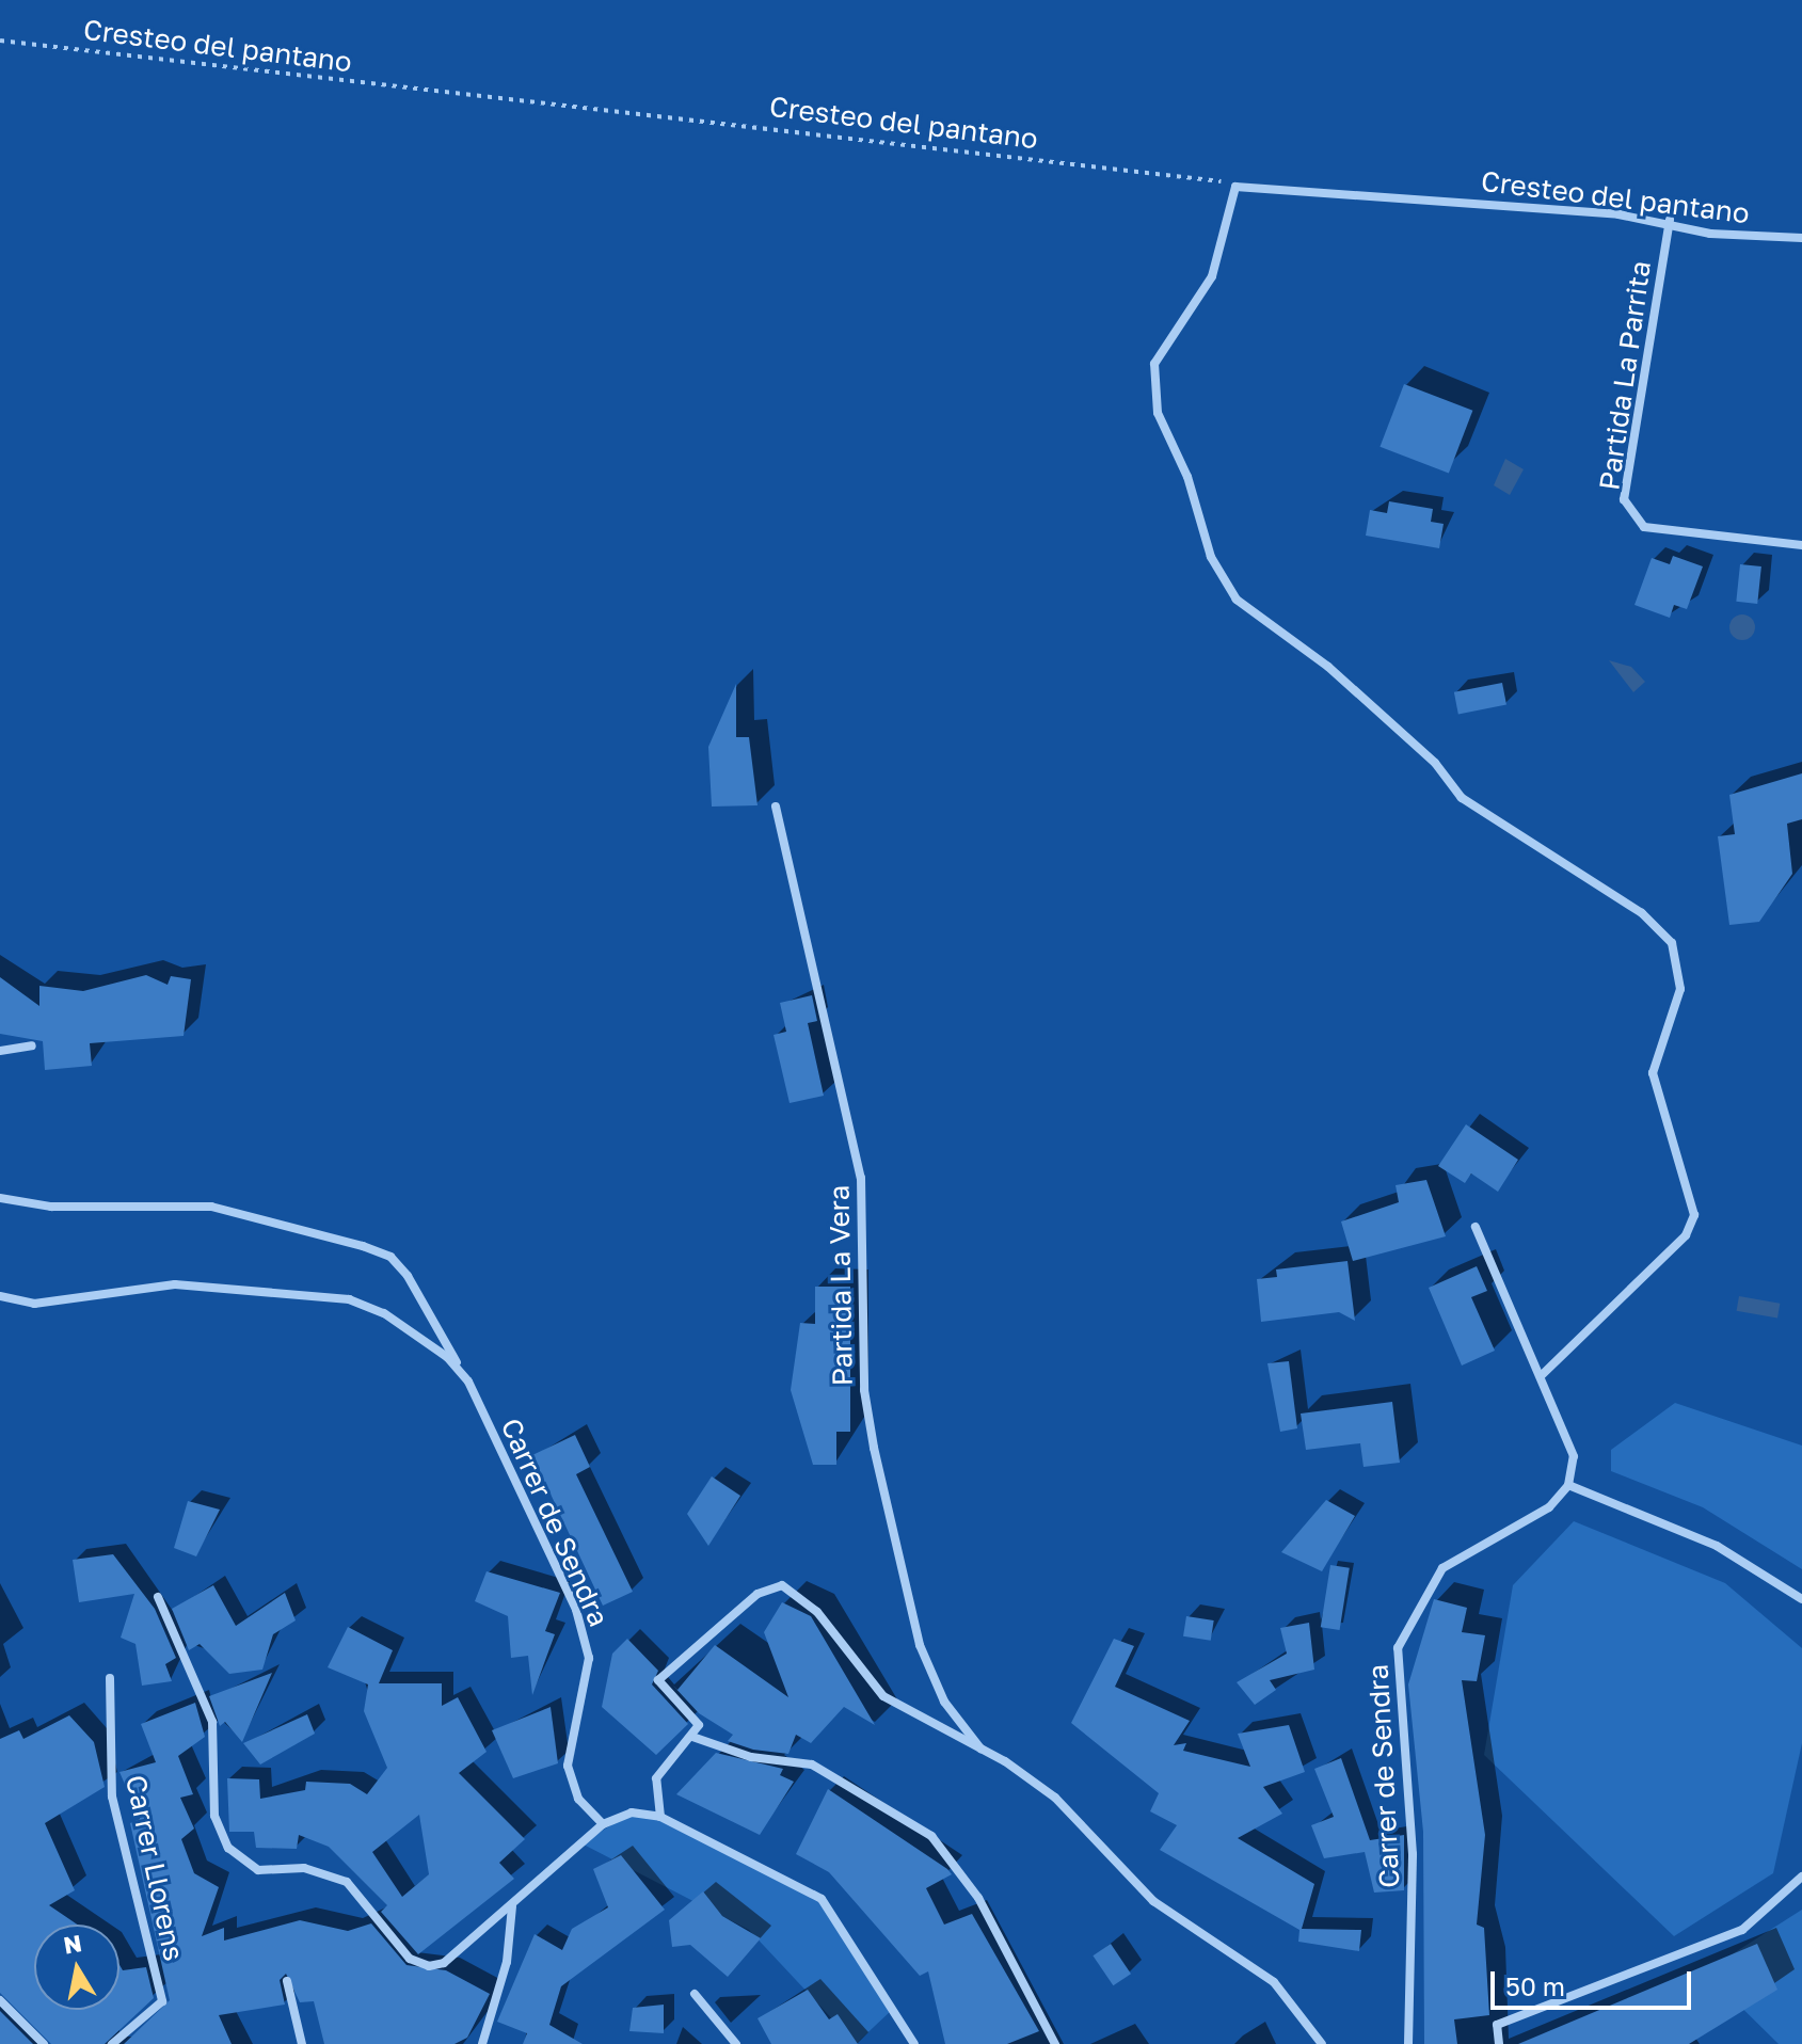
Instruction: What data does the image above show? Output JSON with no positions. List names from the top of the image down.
{
  "streets": {
    "street": [
      "Cresteo del pantano",
      "Partida La Parrita",
      "Partida La Vera",
      "Carrer de Sendra",
      "Carrer Llorens"
    ]
  },
  "crossings": [
    ["Cresteo del pantano", "Partida La Parrita"]
  ],
  "scale_bar": "50 m",
  "north": "top"
}
